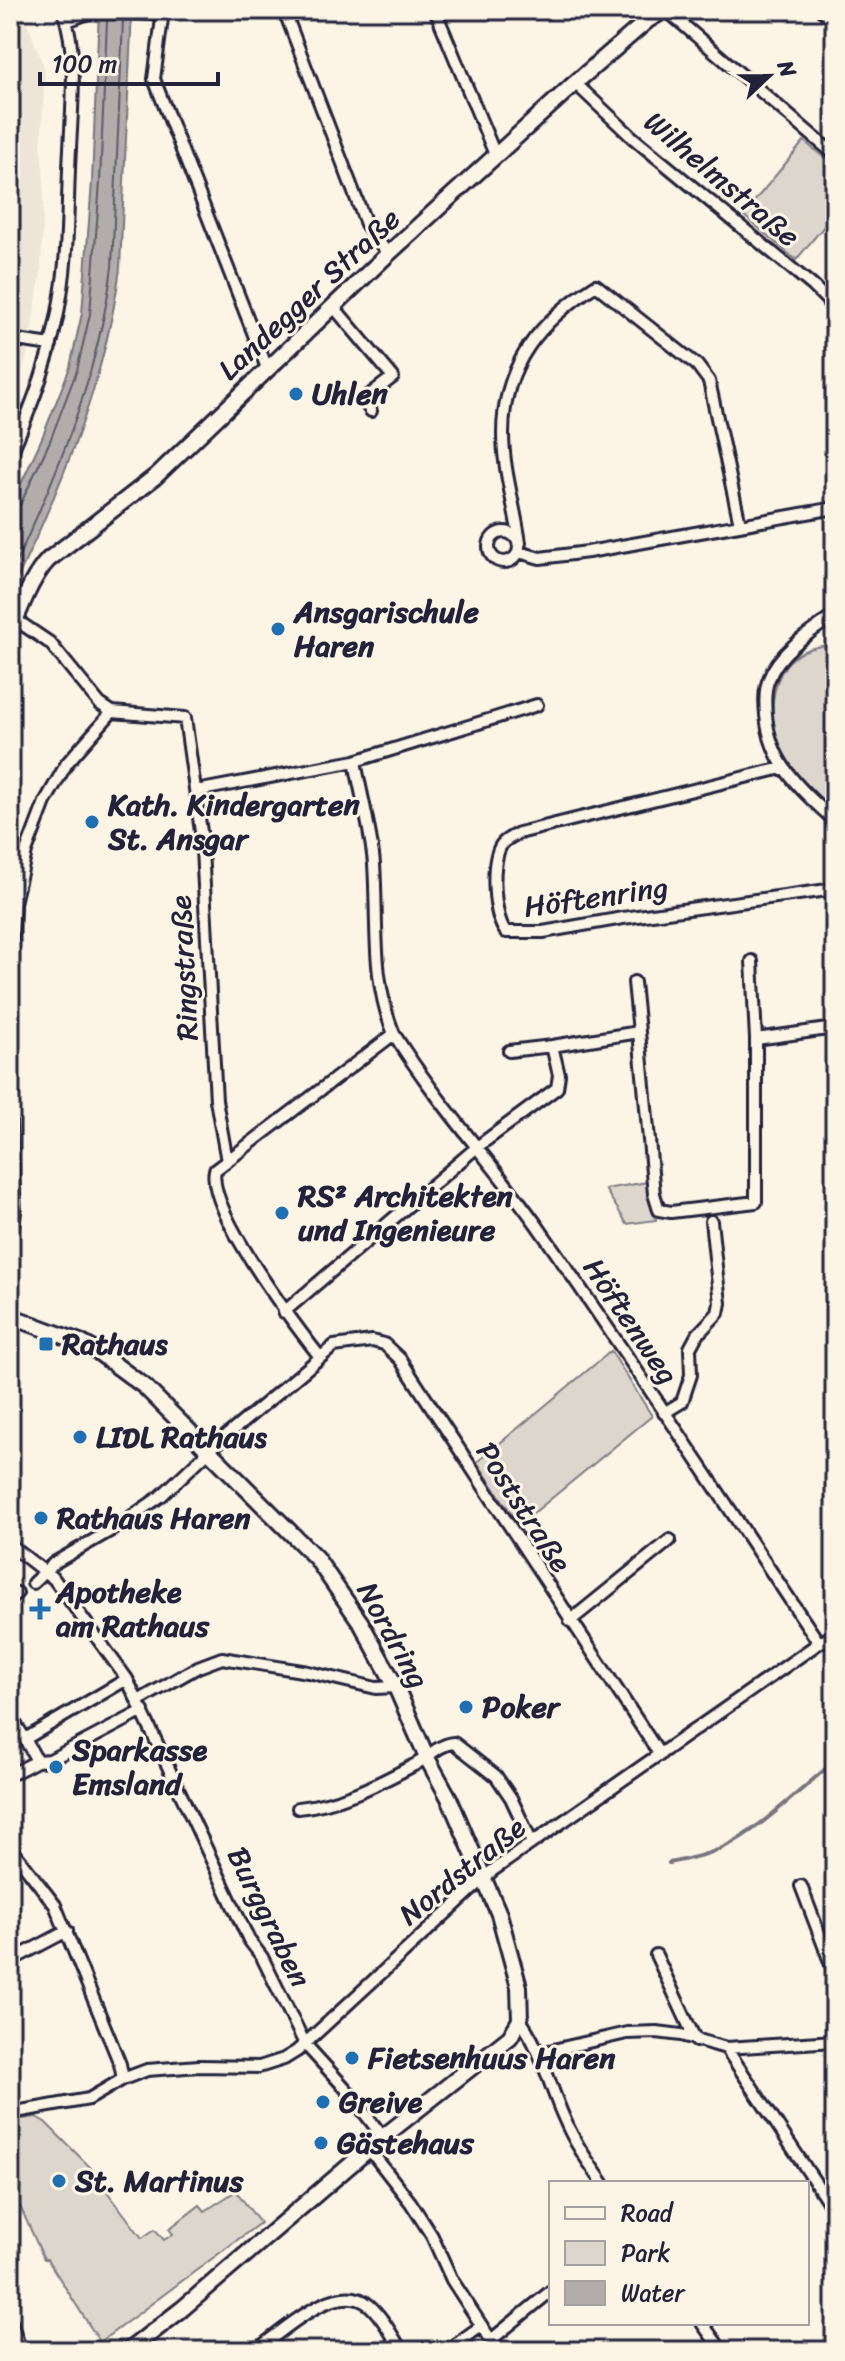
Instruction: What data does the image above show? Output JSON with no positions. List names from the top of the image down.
{
  "streets": {
    "street": [
      "Wilhelmstraße",
      "Landegger Straße",
      "Höftenring",
      "Ringstraße",
      "Höftenweg",
      "Poststraße",
      "Nordring",
      "Nordstraße",
      "Burggraben"
    ]
  },
  "crossings": [
    ["Wilhelmstraße", "Landegger Straße"],
    ["Ringstraße", "Poststraße"],
    ["Höftenweg", "Nordstraße"],
    ["Poststraße", "Nordring"],
    ["Poststraße", "Nordstraße"],
    ["Poststraße", "Burggraben"],
    ["Nordring", "Nordstraße"],
    ["Nordstraße", "Burggraben"]
  ],
  "places": {
    "other": [
      "Uhlen",
      "Ansgarischule Haren",
      "Kath. Kindergarten St. Ansgar",
      "RS² Architekten und Ingenieure",
      "LIDL Rathaus",
      "Rathaus Haren",
      "Poker",
      "Sparkasse Emsland",
      "Fietsenhuus Haren",
      "Greive",
      "Gästehaus",
      "St. Martinus"
    ],
    "transit": ["Rathaus"],
    "health": ["Apotheke am Rathaus"]
  },
  "legend": ["Road", "Park", "Water"],
  "scale_bar": "100 m",
  "north": "right"
}
